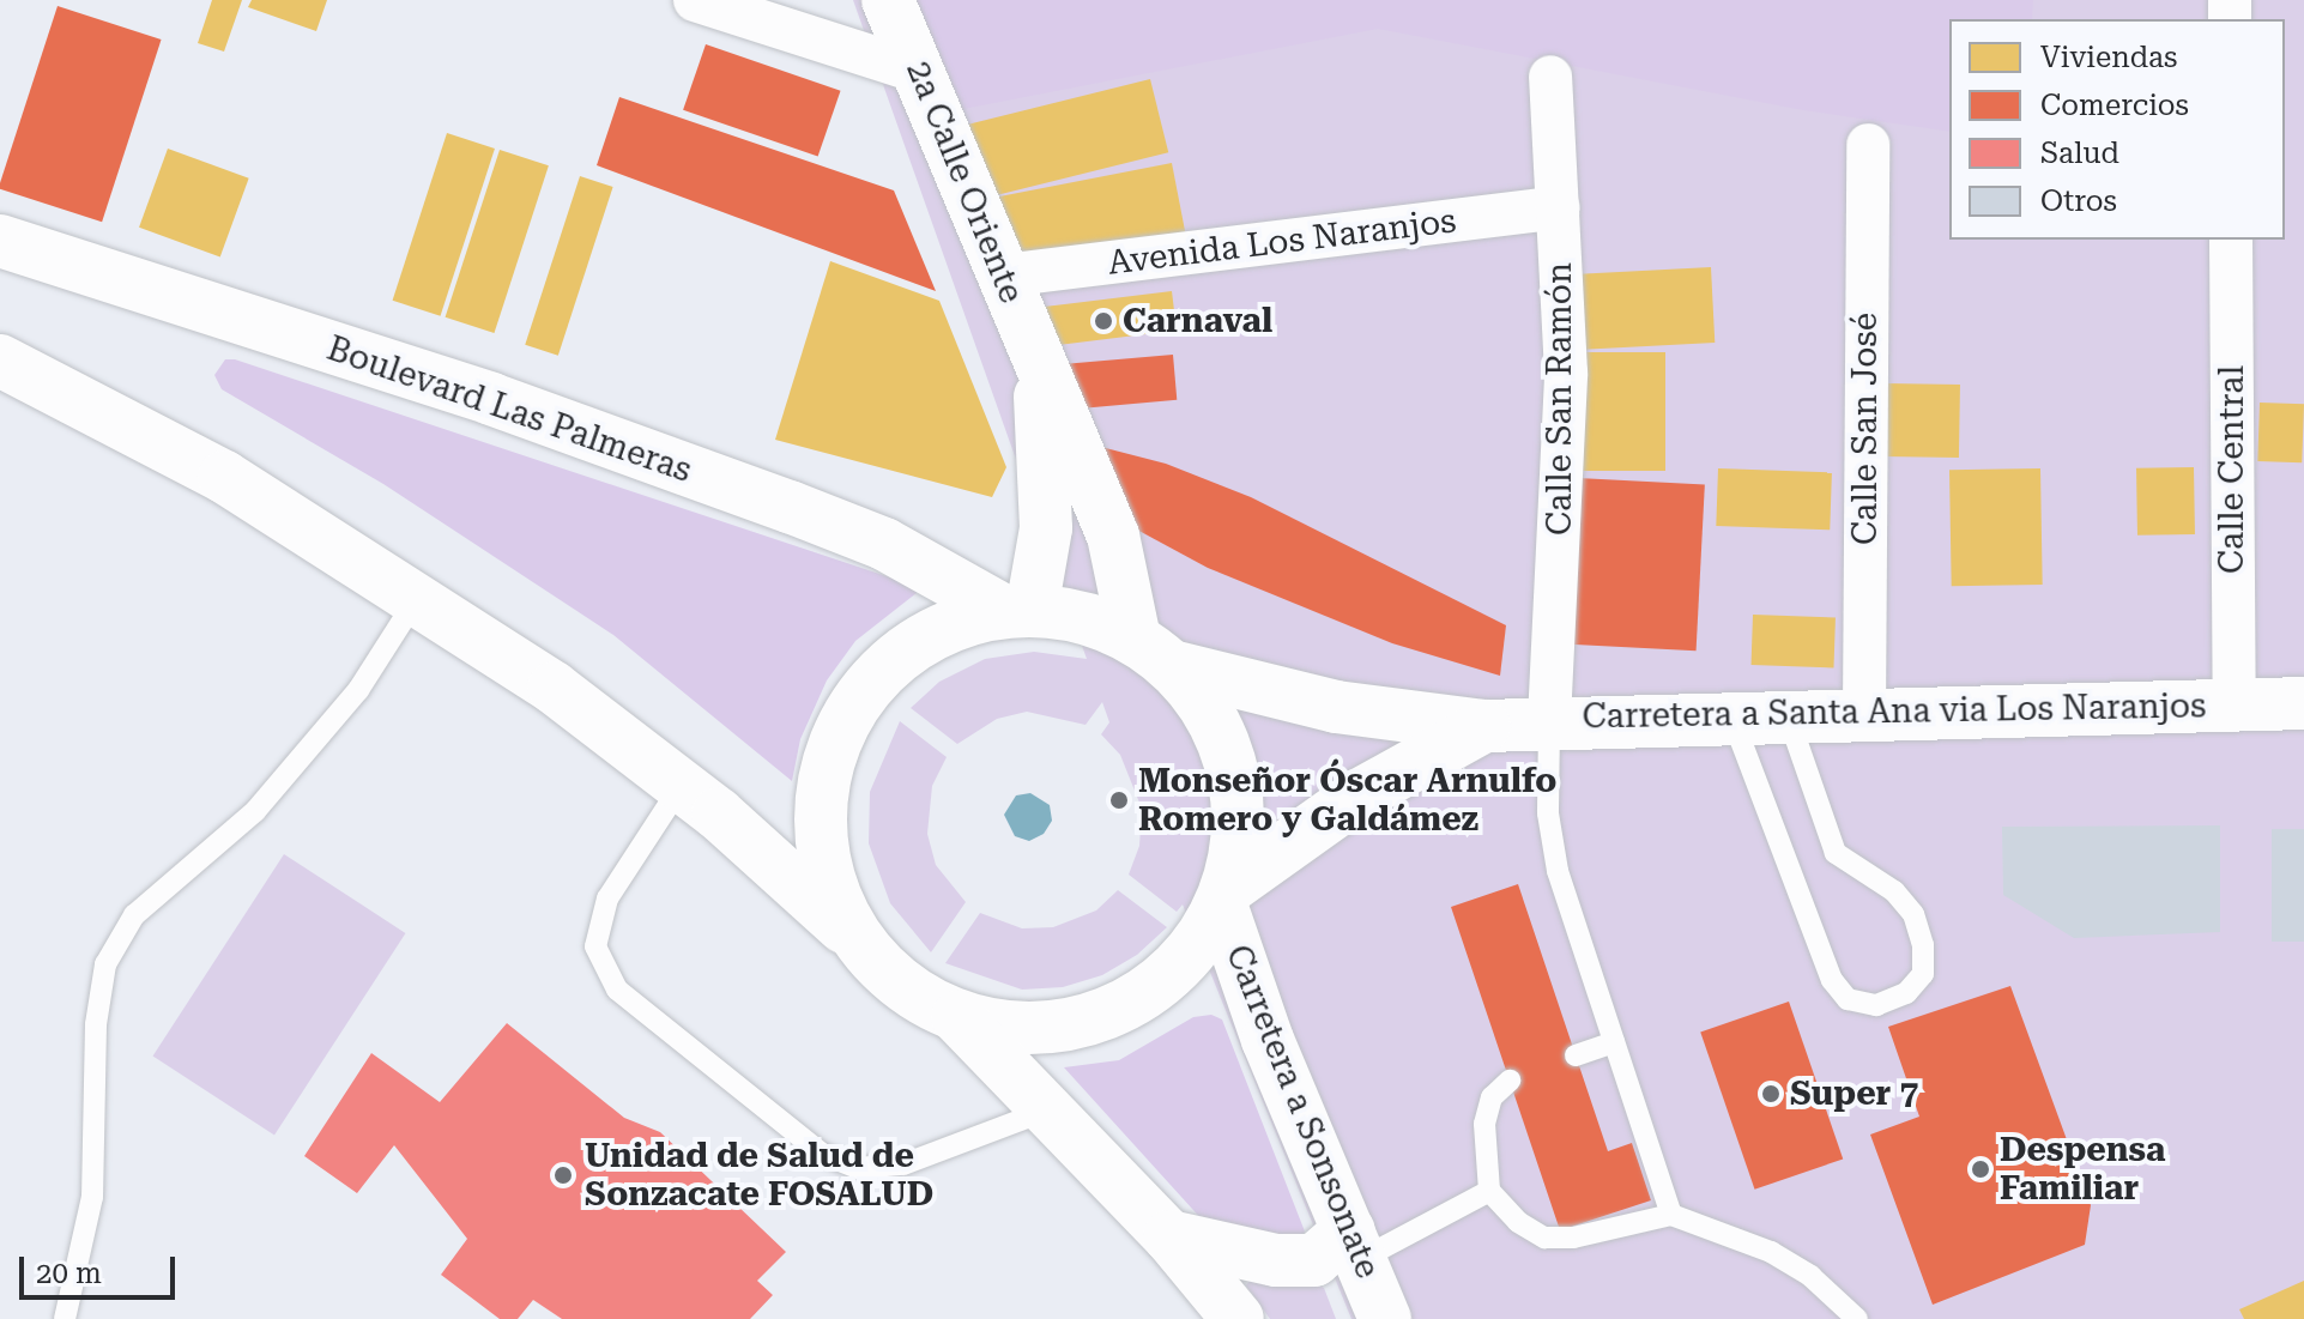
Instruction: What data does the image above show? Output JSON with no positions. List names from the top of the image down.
{
  "streets": {
    "main road": [
      "2a Calle Oriente",
      "Boulevard Las Palmeras",
      "Carretera a Santa Ana via Los Naranjos",
      "Carretera a Sonsonate"
    ],
    "street": [
      "Avenida Los Naranjos",
      "Calle San Ramón",
      "Calle San José",
      "Calle Central"
    ]
  },
  "crossings": [
    ["2a Calle Oriente", "Avenida Los Naranjos"],
    ["2a Calle Oriente", "Boulevard Las Palmeras"],
    ["Avenida Los Naranjos", "Calle San Ramón"],
    ["Calle San Ramón", "Carretera a Santa Ana via Los Naranjos"],
    ["Calle San José", "Carretera a Santa Ana via Los Naranjos"],
    ["Calle Central", "Carretera a Santa Ana via Los Naranjos"]
  ],
  "places": [
    "Carnaval",
    "Monseñor Óscar Arnulfo Romero y Galdámez",
    "Super 7",
    "Despensa Familiar",
    "Unidad de Salud de Sonzacate FOSALUD"
  ],
  "legend": [
    "Viviendas",
    "Comercios",
    "Salud",
    "Otros"
  ],
  "scale_bar": "20 m"
}
